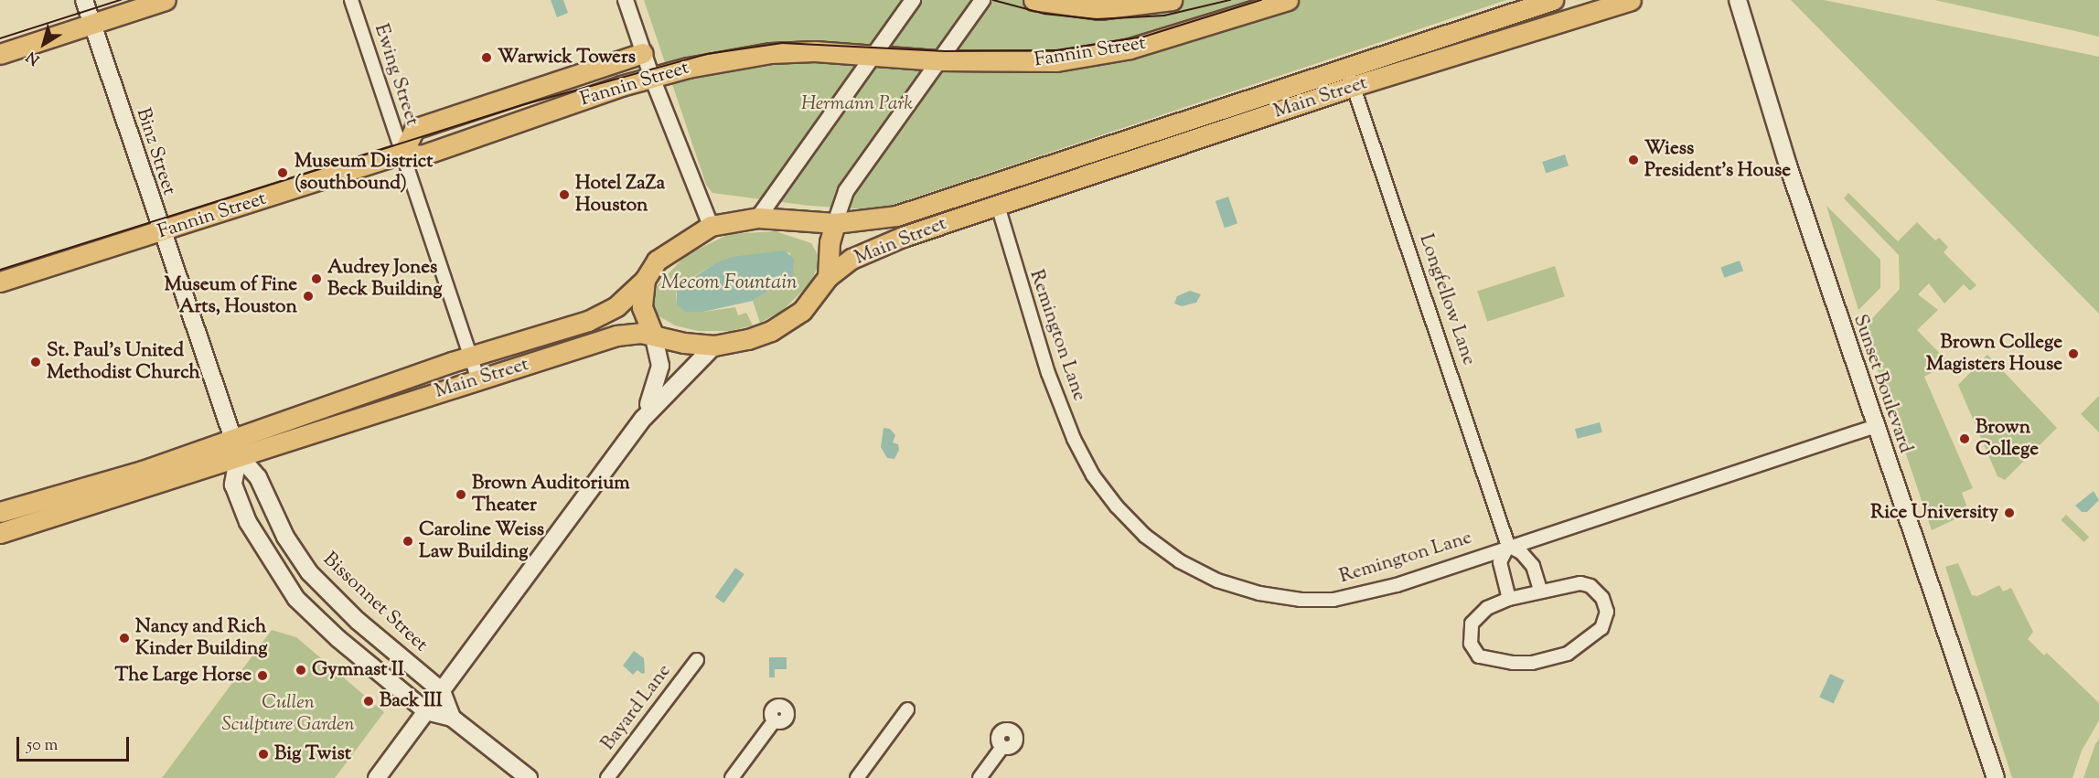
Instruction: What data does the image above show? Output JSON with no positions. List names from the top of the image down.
{
  "streets": {
    "main road": [
      "Fannin Street",
      "Main Street",
      "Binz Street",
      "Sunset Boulevard",
      "Bissonnet Street"
    ],
    "street": [
      "Ewing Street",
      "Longfellow Lane",
      "Remington Lane",
      "Bayard Lane"
    ]
  },
  "crossings": [
    ["Fannin Street", "Ewing Street"],
    ["Fannin Street", "Binz Street"],
    ["Ewing Street", "Main Street"],
    ["Main Street", "Binz Street"],
    ["Main Street", "Longfellow Lane"],
    ["Main Street", "Remington Lane"],
    ["Main Street", "Bissonnet Street"],
    ["Binz Street", "Bissonnet Street"],
    ["Longfellow Lane", "Remington Lane"],
    ["Remington Lane", "Sunset Boulevard"]
  ],
  "water": ["Mecom Fountain"],
  "parks": ["Hermann Park", "Cullen Sculpture Garden"],
  "places": [
    "Warwick Towers",
    "Wiess President's House",
    "Museum District (southbound)",
    "Hotel ZaZa Houston",
    "Audrey Jones Beck Building",
    "Museum of Fine Arts, Houston",
    "Brown College Magisters House",
    "St. Paul's United Methodist Church",
    "Brown College",
    "Brown Auditorium Theater",
    "Rice University",
    "Caroline Weiss Law Building",
    "Nancy and Rich Kinder Building",
    "Gymnast II",
    "The Large Horse",
    "Back III",
    "Big Twist"
  ],
  "scale_bar": "50 m",
  "north": "bottom left"
}
